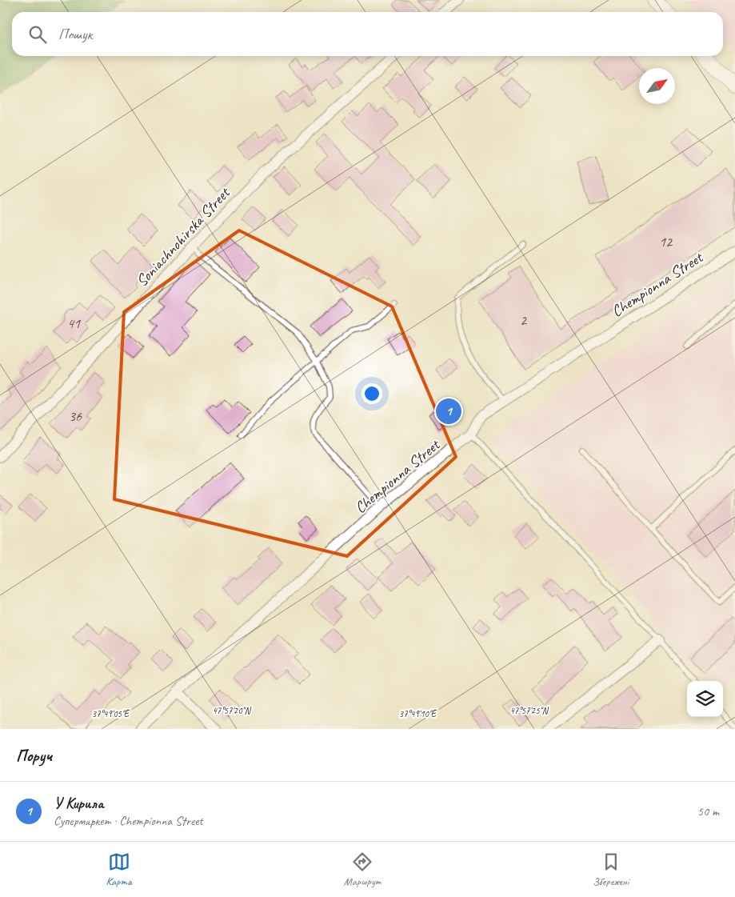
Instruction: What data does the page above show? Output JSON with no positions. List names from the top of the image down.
{
  "streets": {
    "street": ["Soniachnohirska Street", "Chempionna Street"]
  },
  "house_numbers": [
    "12",
    "2",
    "41",
    "36"
  ],
  "north": "top right",
  "page": {
    "search": "Пошук",
    "pins": "1",
    "heading": "Поруч",
    "list": [
      {
        "mark": "1",
        "name": "У Кирила",
        "note": "Супермаркет · Chempionna Street",
        "value": "50 m"
      }
    ],
    "nav": ["Карта", "Маршрут", "Збережені"]
  },
  "coordinates": [
    "47°57'20\"N",
    "47°57'25\"N",
    "37°49'05\"E",
    "37°49'10\"E"
  ]
}
